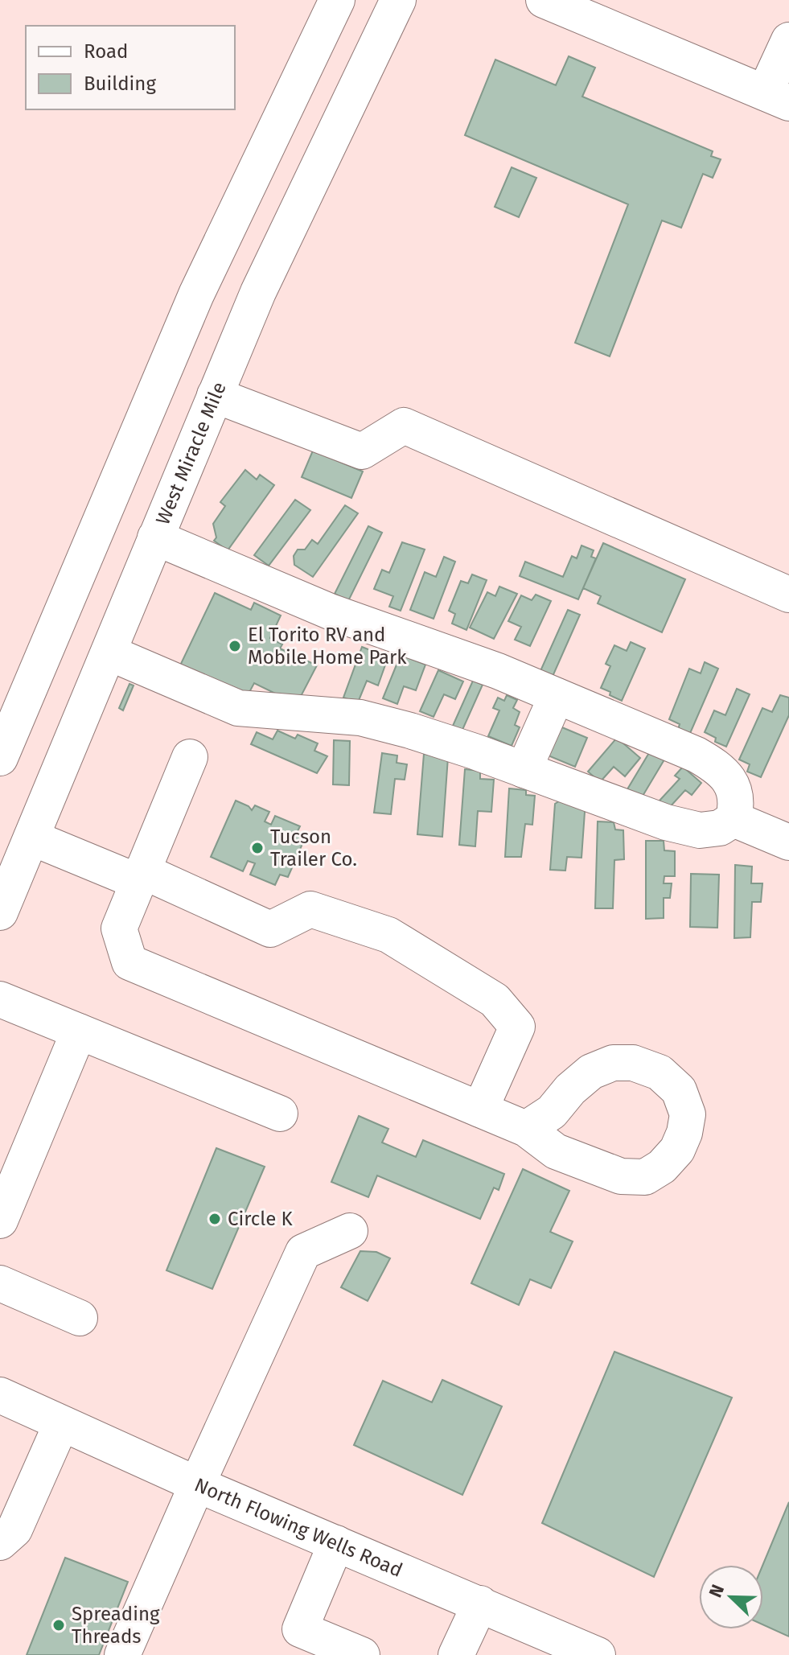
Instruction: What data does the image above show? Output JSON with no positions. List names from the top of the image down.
{
  "streets": {
    "main road": ["West Miracle Mile", "North Flowing Wells Road"]
  },
  "places": [
    "El Torito RV and Mobile Home Park",
    "Tucson Trailer Co.",
    "Circle K",
    "Spreading Threads"
  ],
  "legend": ["Road", "Building"],
  "north": "top left"
}
